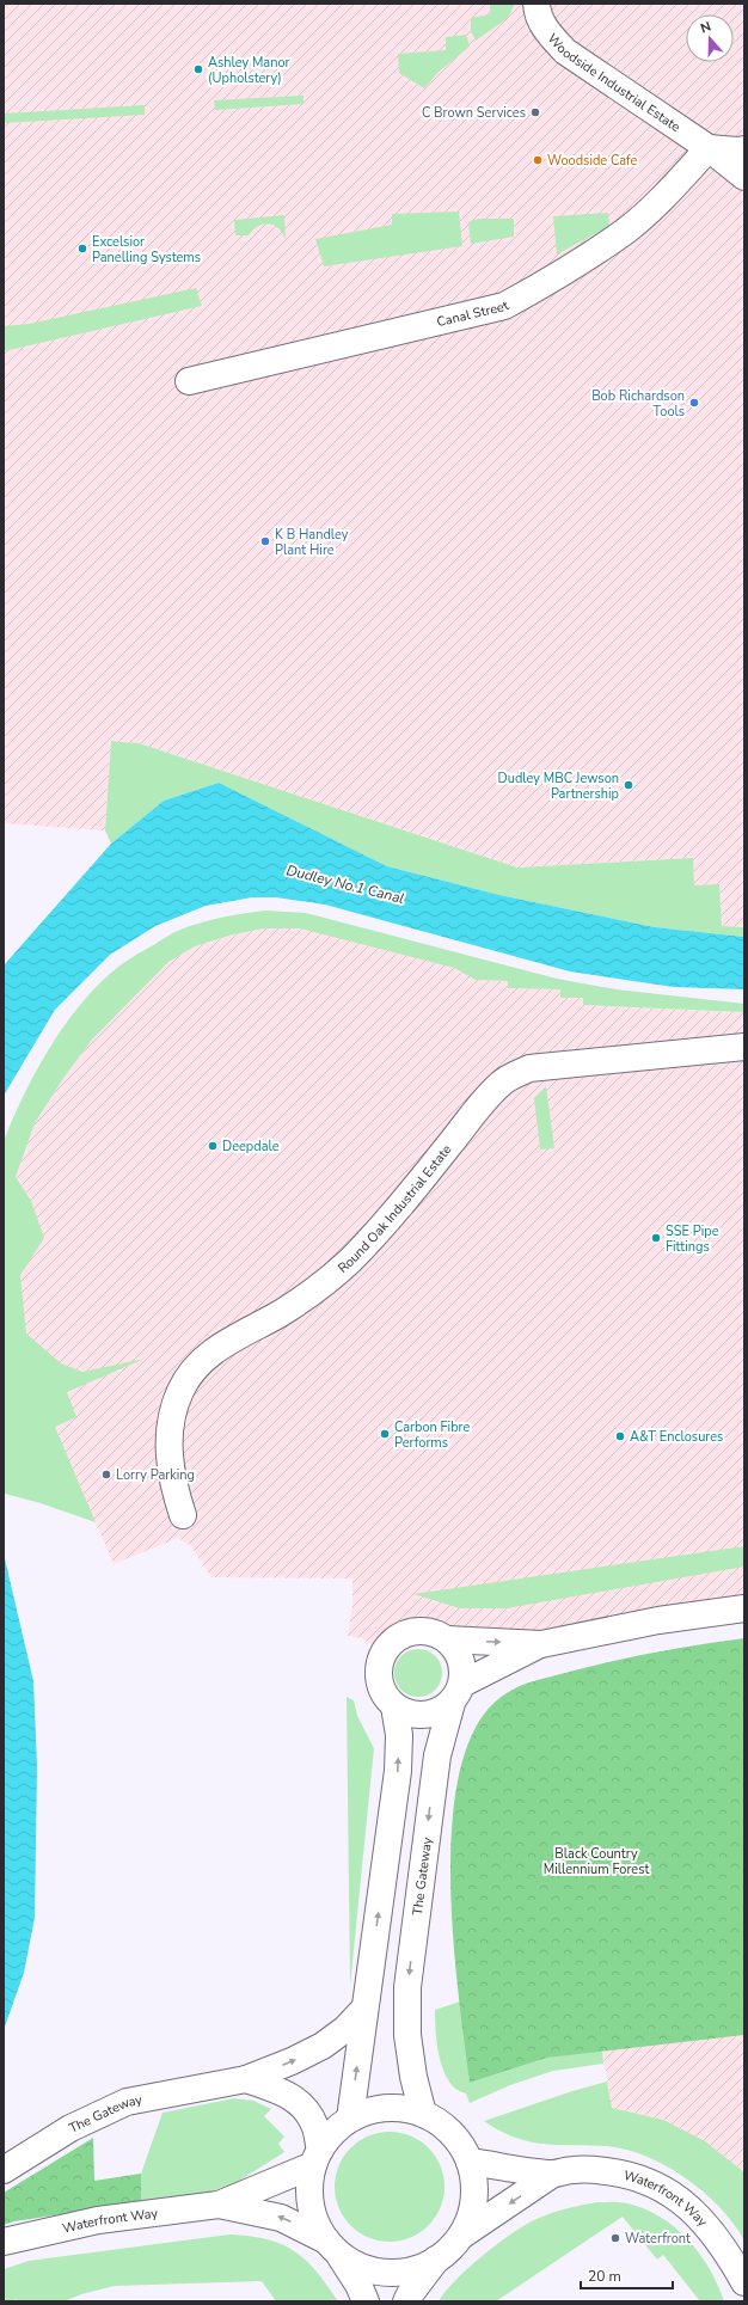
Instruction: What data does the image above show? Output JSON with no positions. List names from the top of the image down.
{
  "streets": {
    "street": [
      "Woodside Industrial Estate",
      "Canal Street",
      "Round Oak Industrial Estate",
      "The Gateway",
      "Waterfront Way"
    ]
  },
  "crossings": [
    ["Woodside Industrial Estate", "Canal Street"],
    ["The Gateway", "Waterfront Way"]
  ],
  "water": ["Dudley No.1 Canal"],
  "parks": ["Black Country Millennium Forest"],
  "places": [
    "Ashley Manor (Upholstery)",
    "C Brown Services",
    "Woodside Cafe",
    "Excelsior Panelling Systems",
    "Bob Richardson Tools",
    "K B Handley Plant Hire",
    "Dudley MBC Jewson Partnership",
    "Deepdale",
    "SSE Pipe Fittings",
    "Carbon Fibre Performs",
    "A&T Enclosures",
    "Lorry Parking",
    "Waterfront"
  ],
  "scale_bar": "20 m",
  "north": "top"
}
